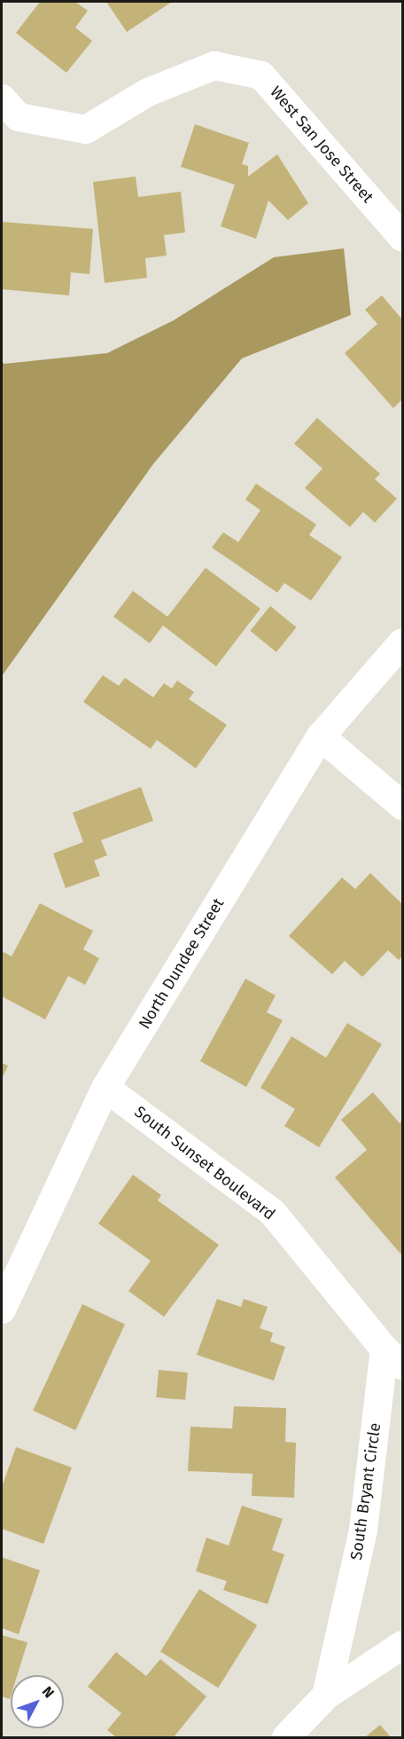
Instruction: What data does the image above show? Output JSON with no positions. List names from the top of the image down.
{
  "streets": {
    "street": [
      "West San Jose Street",
      "North Dundee Street",
      "South Sunset Boulevard",
      "South Bryant Circle"
    ]
  },
  "crossings": [
    ["North Dundee Street", "South Sunset Boulevard"],
    ["South Sunset Boulevard", "South Bryant Circle"]
  ],
  "north": "top right"
}
